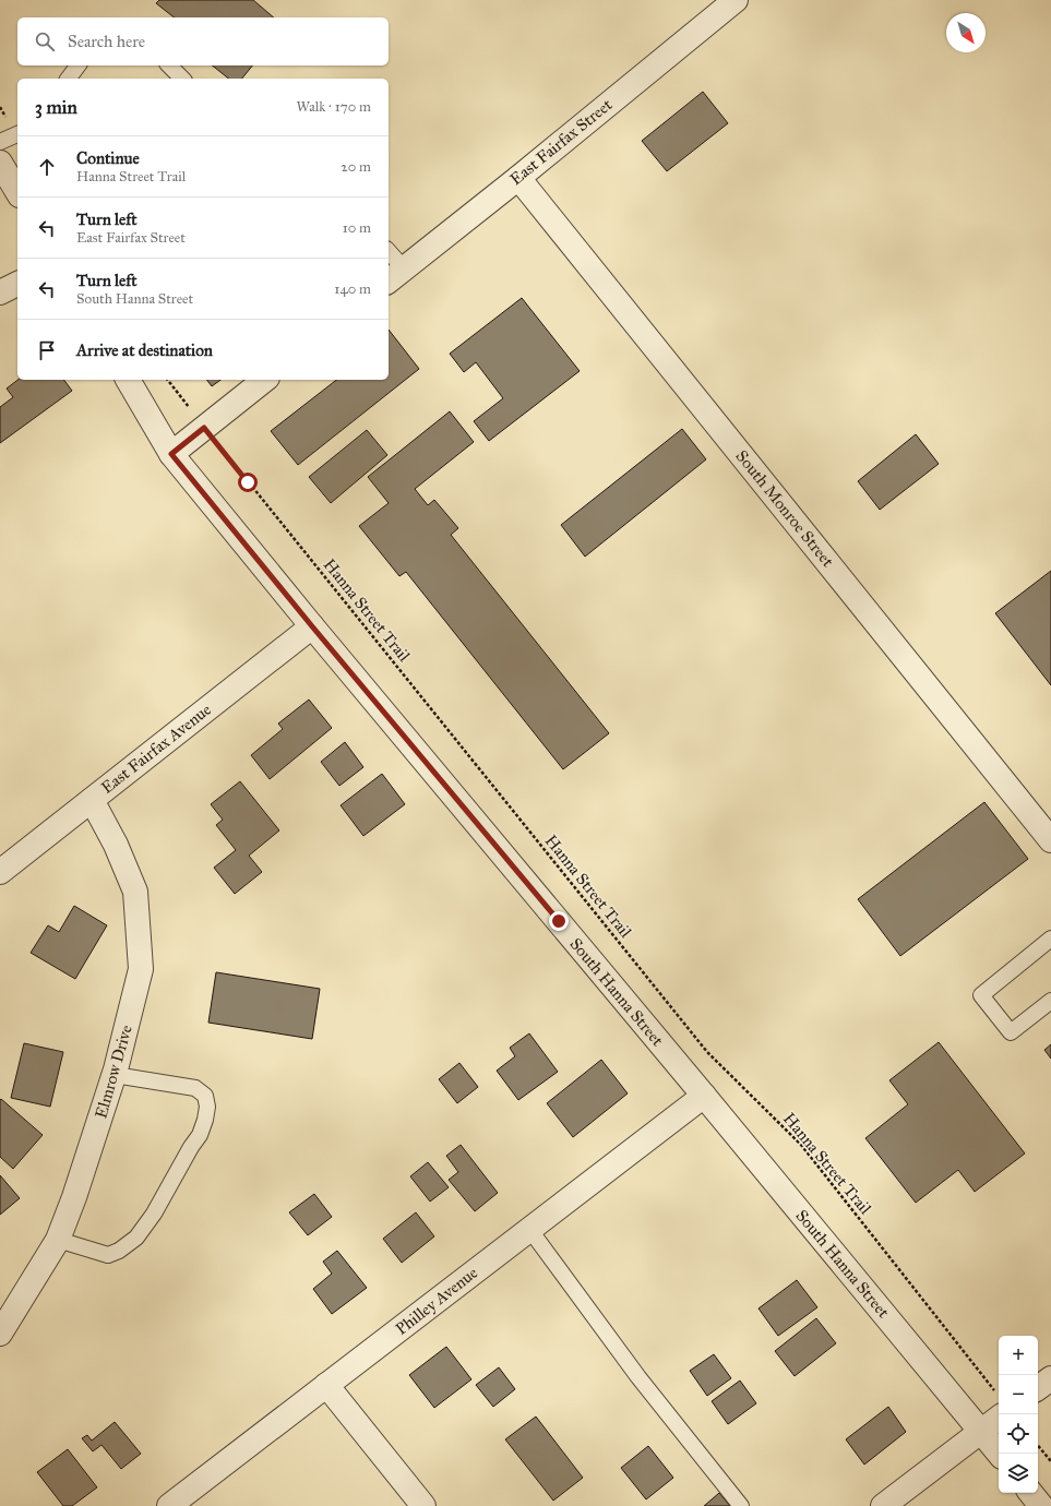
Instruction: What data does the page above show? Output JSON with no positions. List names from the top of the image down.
{
  "streets": {
    "street": [
      "East Fairfax Street",
      "South Monroe Street",
      "East Fairfax Avenue",
      "South Hanna Street",
      "Elmrow Drive",
      "Philley Avenue"
    ],
    "path": ["Hanna Street Trail"]
  },
  "crossings": [
    ["East Fairfax Street", "South Monroe Street"],
    ["East Fairfax Avenue", "South Hanna Street"],
    ["East Fairfax Avenue", "Elmrow Drive"],
    ["South Hanna Street", "Philley Avenue"]
  ],
  "north": "bottom right",
  "page": {
    "search": "Search here",
    "heading": ["3 min", "Walk · 170 m"],
    "list": [
      ["Continue", "Hanna Street Trail", "20 m"],
      ["Turn left", "East Fairfax Street", "10 m"],
      ["Turn left", "South Hanna Street", "140 m"],
      "Arrive at destination"
    ],
    "map_buttons": ["+", "−"]
  }
}
